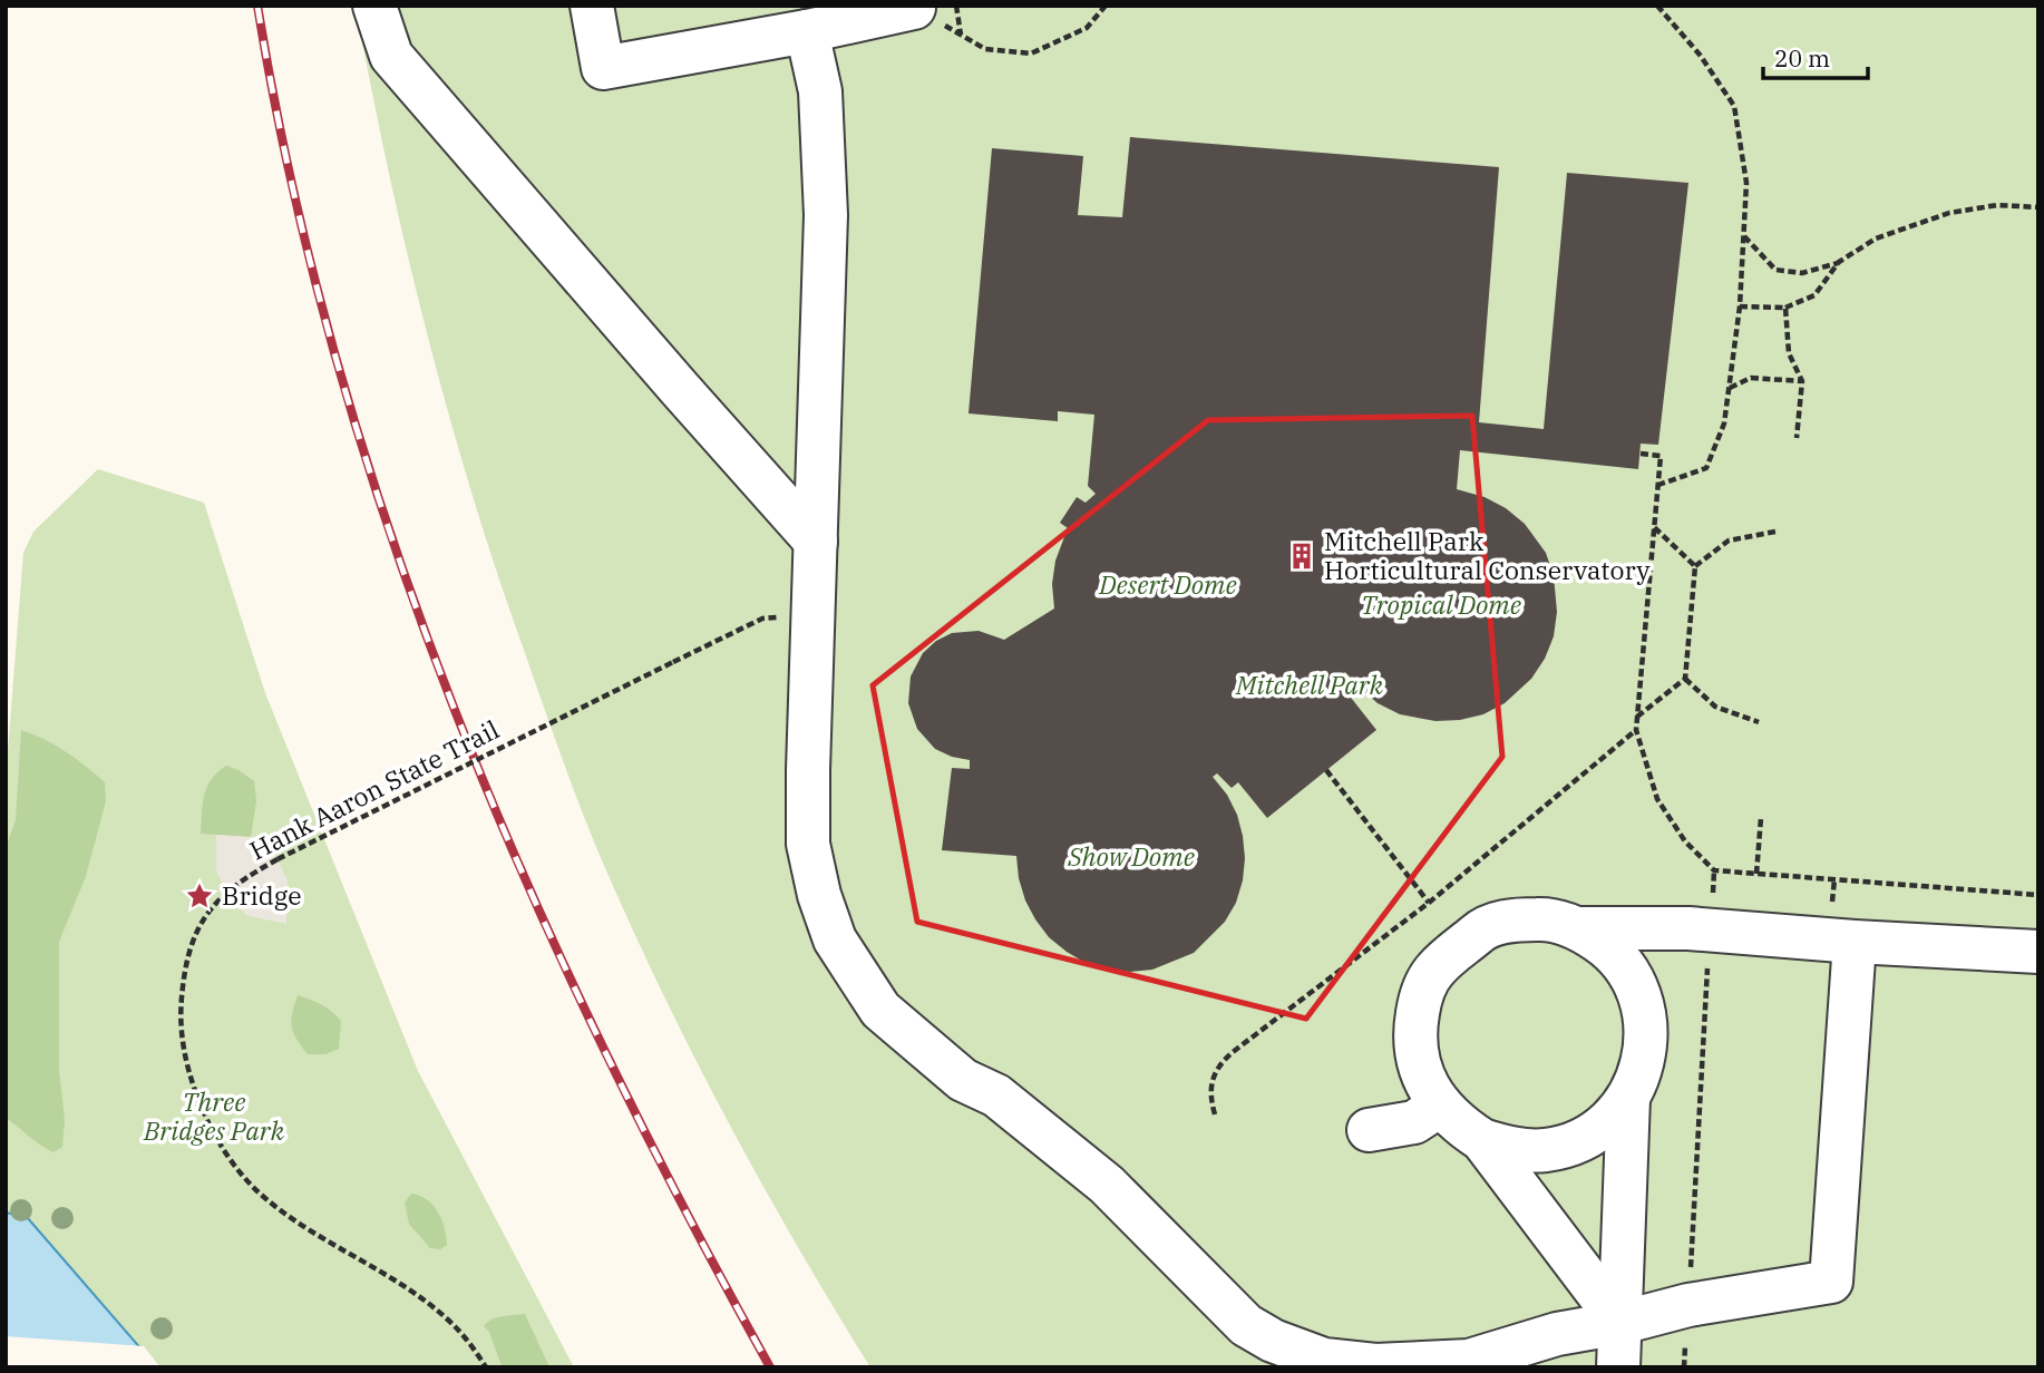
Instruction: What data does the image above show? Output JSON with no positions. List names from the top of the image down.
{
  "streets": {
    "path": ["Hank Aaron State Trail"]
  },
  "parks": [
    "Desert Dome",
    "Tropical Dome",
    "Mitchell Park",
    "Show Dome",
    "Three Bridges Park"
  ],
  "places": {
    "building": ["Mitchell Park Horticultural Conservatory"],
    "place": ["Bridge"]
  },
  "scale_bar": "20 m"
}
